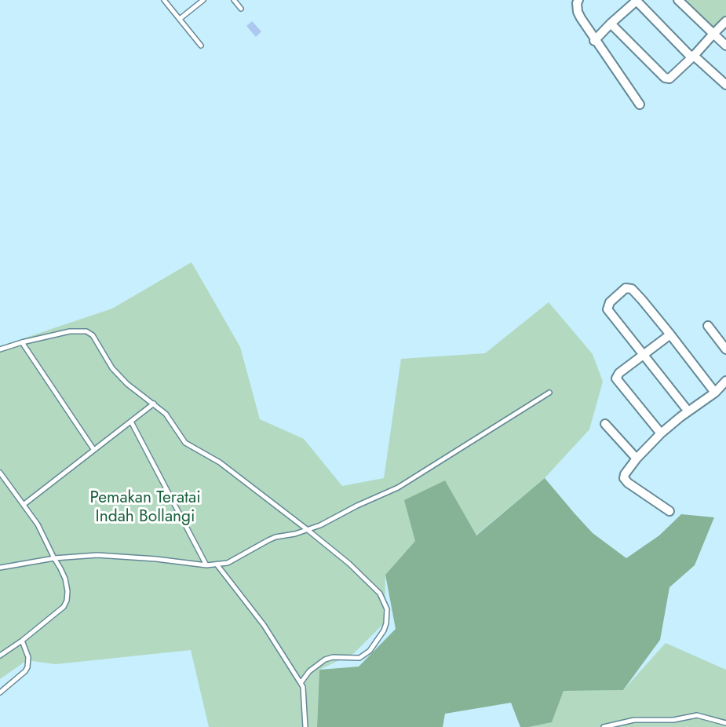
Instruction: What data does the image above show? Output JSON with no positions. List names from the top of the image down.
{
  "parks": ["Pemakan Teratai Indah Bollangi"]
}
